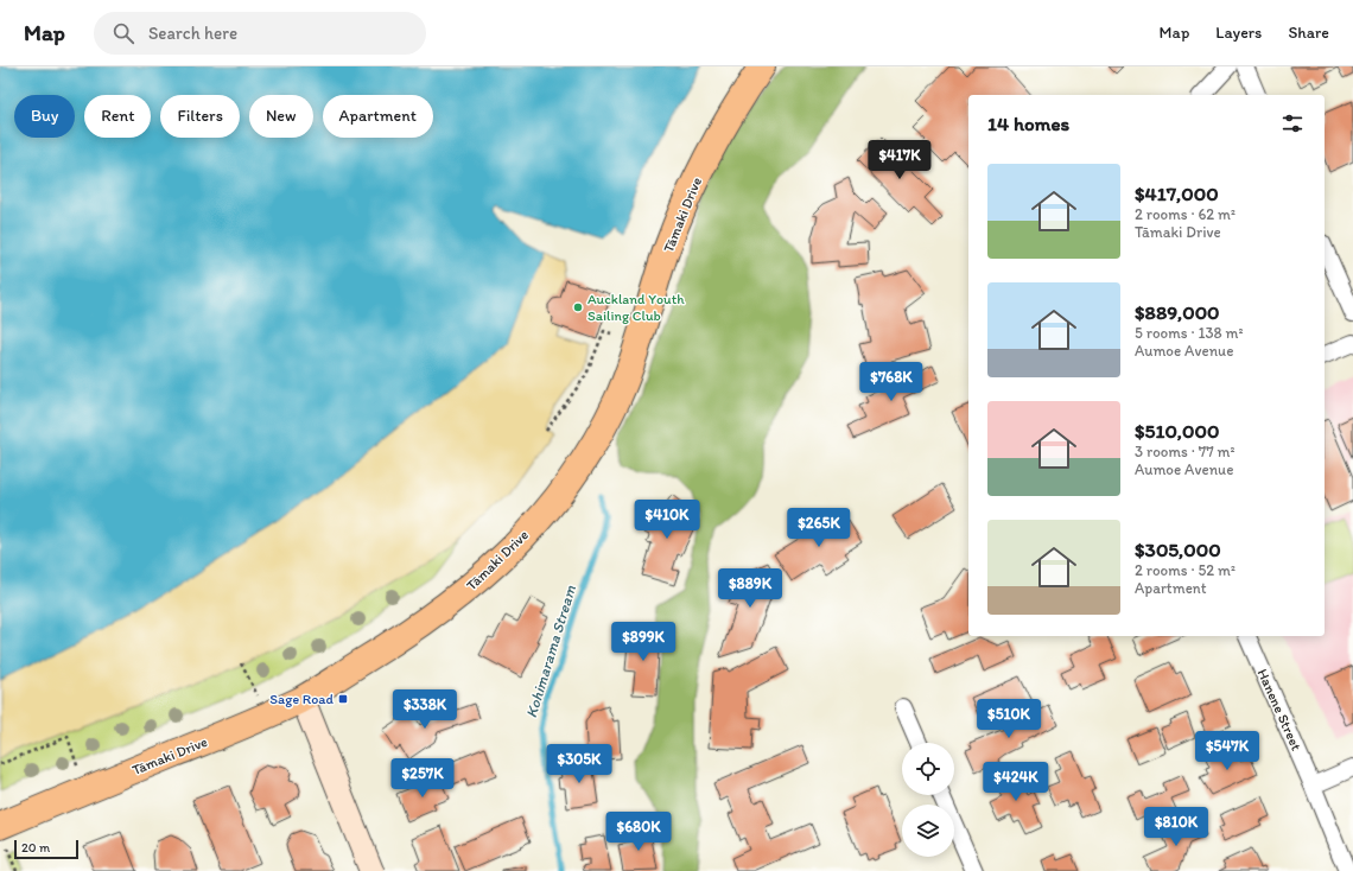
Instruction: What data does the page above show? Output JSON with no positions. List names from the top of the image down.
{
  "streets": {
    "main road": ["Tāmaki Drive"],
    "street": ["Hanene Street"]
  },
  "water": ["Kohimarama Stream"],
  "places": {
    "other": ["Auckland Youth Sailing Club"],
    "transit": ["Sage Road"]
  },
  "scale_bar": "20 m",
  "page": {
    "header": "Map",
    "search": "Search here",
    "nav": ["Map", "Layers", "Share"],
    "chip": [
      "Buy",
      "Rent",
      "Filters",
      "New",
      "Apartment"
    ],
    "heading": "14 homes",
    "price": [
      "$417K",
      "$768K",
      "$410K",
      "$265K",
      "$889K",
      "$899K",
      "$338K",
      "$510K",
      "$547K",
      "$305K",
      "$257K",
      "$424K",
      "$810K",
      "$680K"
    ],
    "list": [
      {
        "name": "$417,000",
        "note": "2 rooms · 62 m² · Tāmaki Drive"
      },
      {
        "name": "$889,000",
        "note": "5 rooms · 138 m² · Aumoe Avenue"
      },
      {
        "name": "$510,000",
        "note": "3 rooms · 77 m² · Aumoe Avenue"
      },
      {
        "name": "$305,000",
        "note": "2 rooms · 52 m² · Apartment"
      }
    ],
    "scale": "20 m"
  }
}
